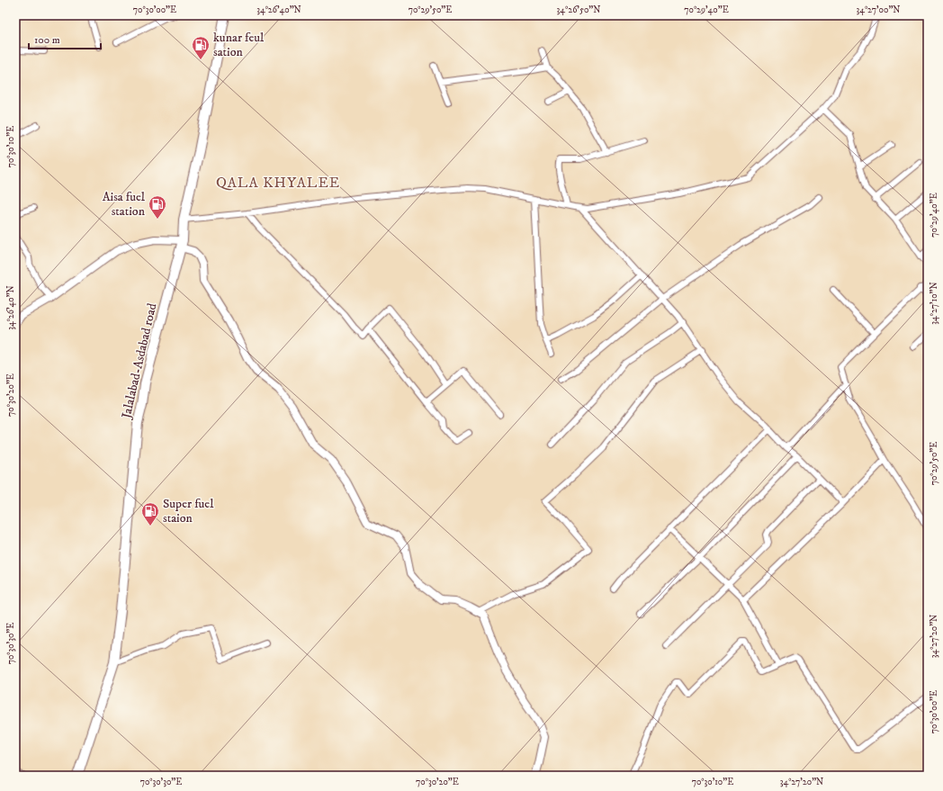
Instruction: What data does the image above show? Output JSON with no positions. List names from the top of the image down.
{
  "streets": {
    "main road": ["Jalalabad-Asdabad road"]
  },
  "districts": ["QALA KHYALEE"],
  "places": {
    "fuel station": ["kunar feul sation", "Aisa fuel station", "Super fuel staion"]
  },
  "scale_bar": "100 m",
  "coordinates": [
    "70°30'00\"E",
    "34°26'40\"N",
    "70°29'50\"E",
    "34°26'50\"N",
    "70°29'40\"E",
    "34°27'00\"N",
    "70°30'10\"E",
    "34°27'10\"N",
    "70°30'20\"E",
    "34°27'20\"N",
    "70°30'30\"E"
  ]
}
